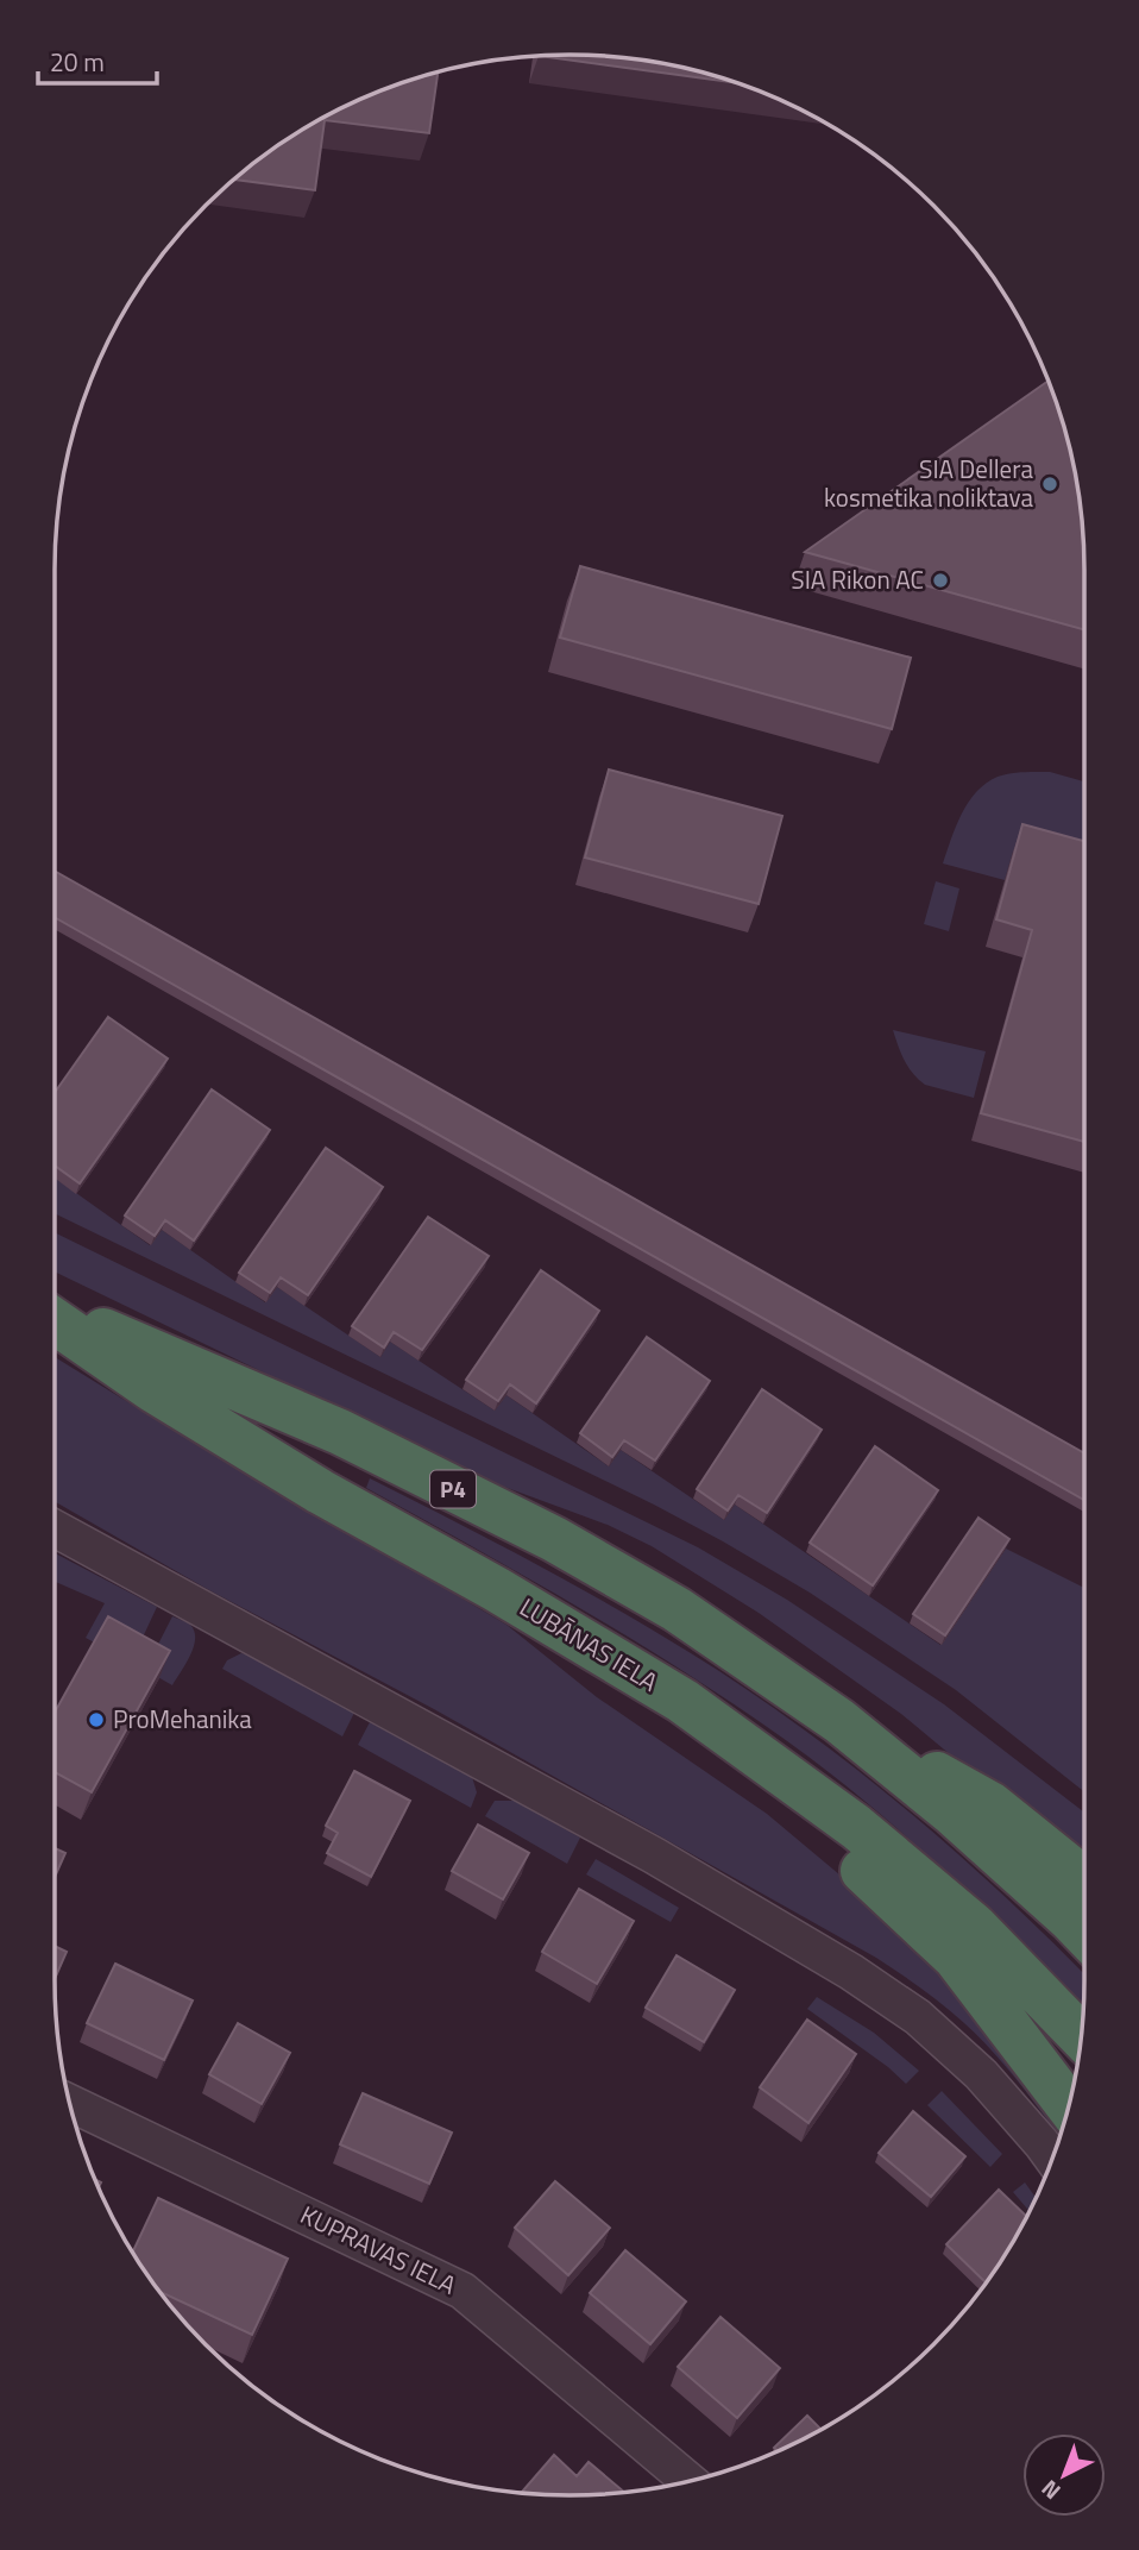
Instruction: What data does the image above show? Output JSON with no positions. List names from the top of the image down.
{
  "streets": {
    "highway": ["P4", "LUBĀNAS IELA"],
    "street": ["KUPRAVAS IELA"]
  },
  "places": ["SIA Dellera kosmetika noliktava", "SIA Rikon AC", "ProMehanika"],
  "scale_bar": "20 m",
  "north": "bottom left"
}
